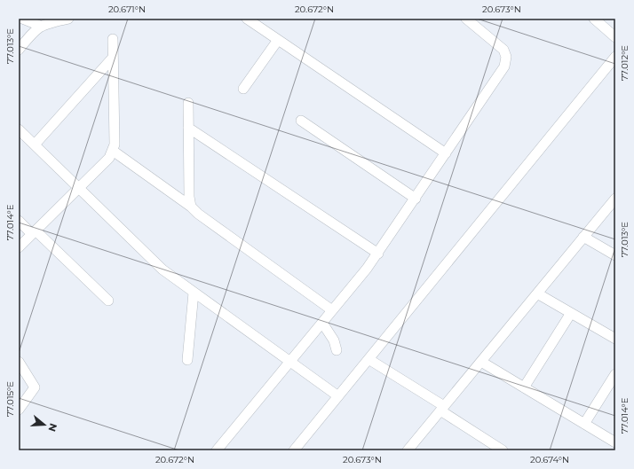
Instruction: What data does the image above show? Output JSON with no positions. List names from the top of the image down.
{
  "north": "right",
  "coordinates": [
    "20.671°N",
    "20.672°N",
    "20.673°N",
    "77.013°E",
    "77.012°E",
    "77.014°E",
    "77.015°E",
    "20.674°N"
  ]
}
